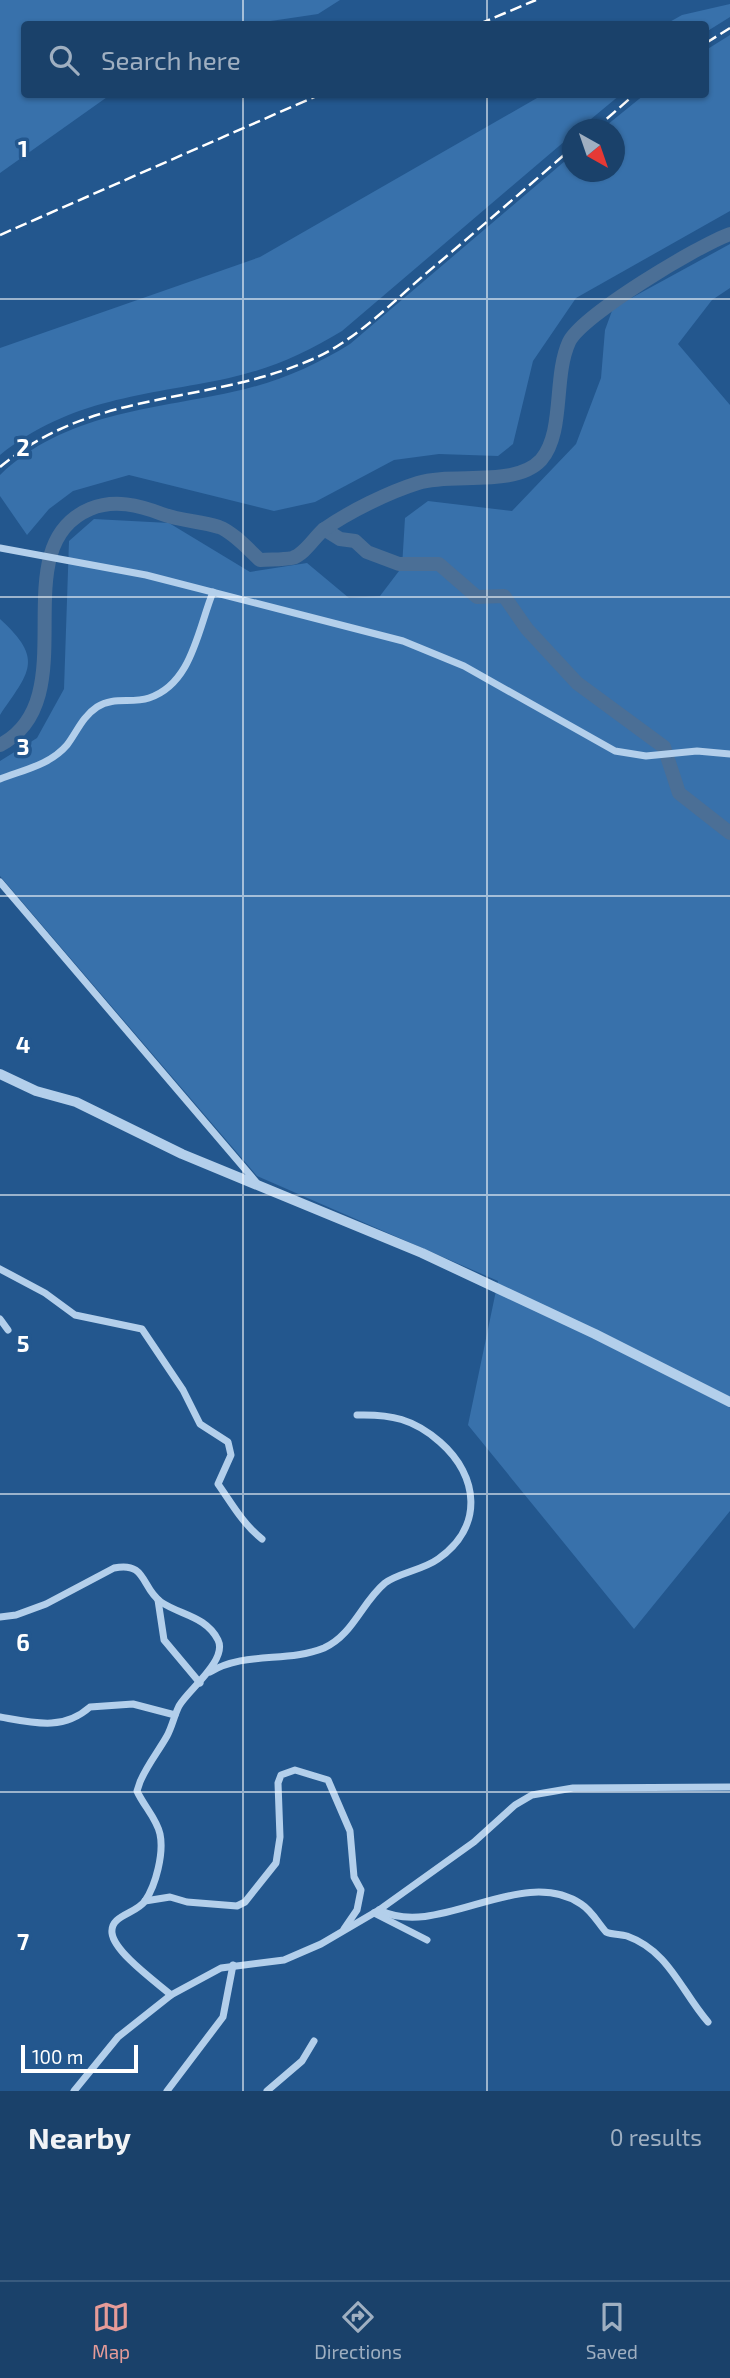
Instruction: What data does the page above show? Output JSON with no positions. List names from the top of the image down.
{
  "scale_bar": "100 m",
  "north": "bottom right",
  "page": {
    "search": "Search here",
    "scale": "100 m",
    "heading": ["Nearby", "0 results"],
    "nav": ["Map", "Directions", "Saved"]
  },
  "grid": {
    "rows": [
      "1",
      "2",
      "3",
      "4",
      "5",
      "6",
      "7"
    ]
  }
}
